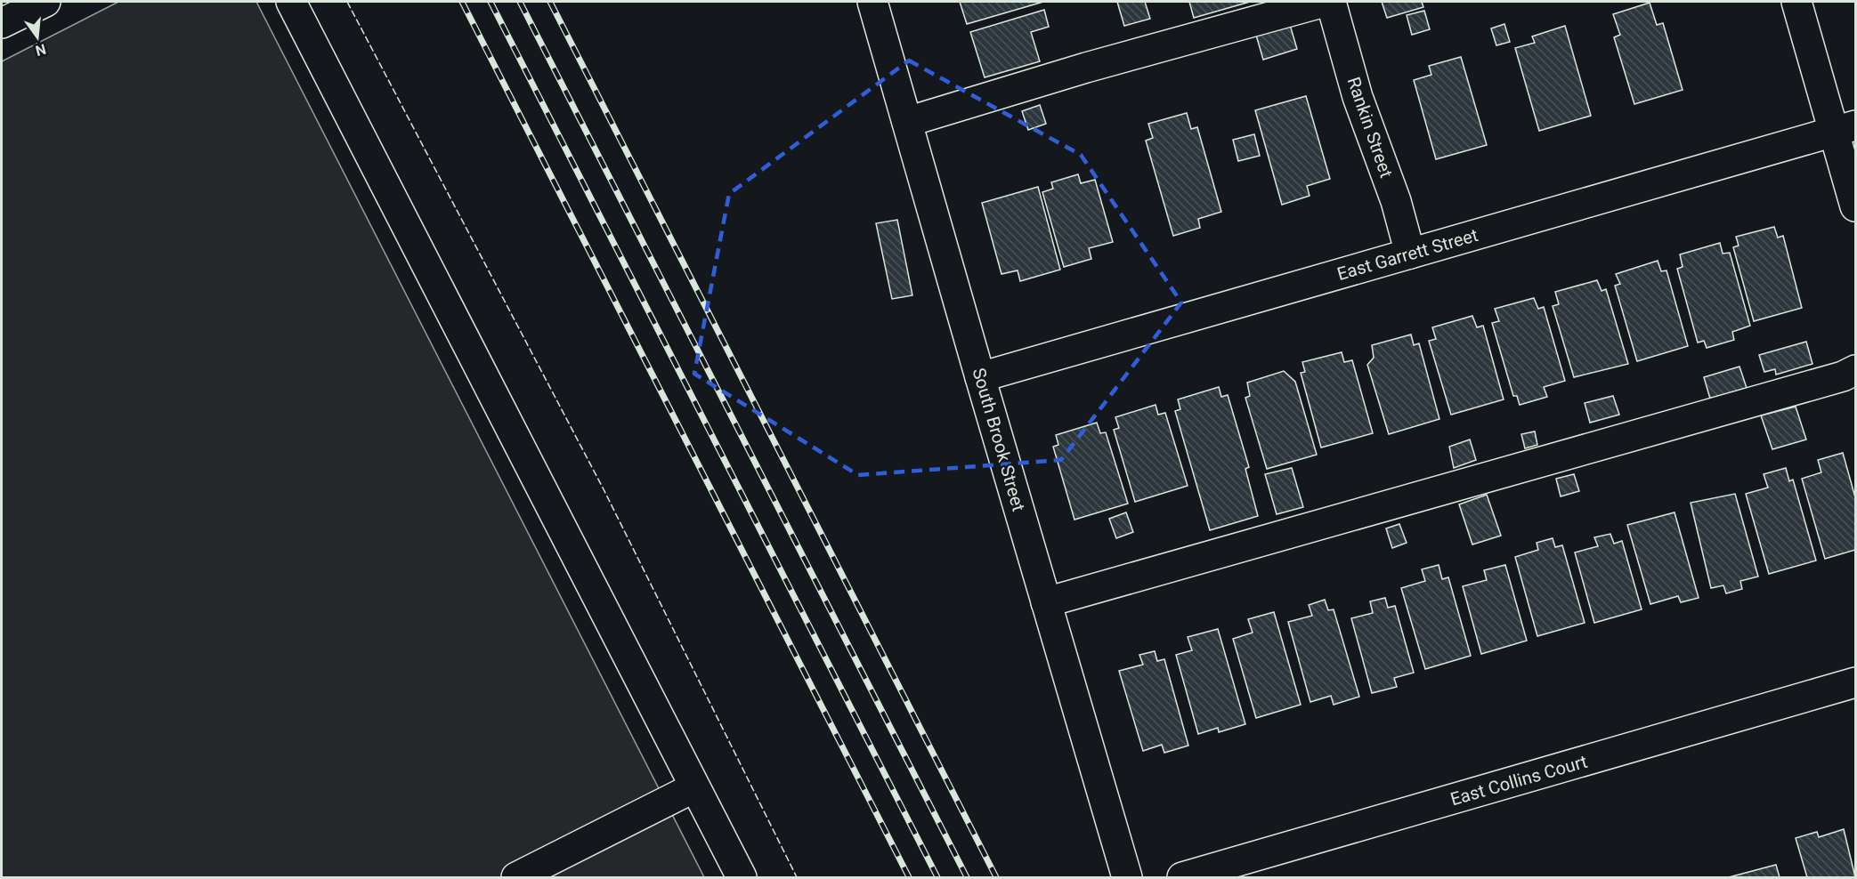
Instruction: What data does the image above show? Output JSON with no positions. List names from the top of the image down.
{
  "streets": {
    "street": [
      "Rankin Street",
      "East Garrett Street",
      "South Brook Street",
      "East Collins Court"
    ]
  },
  "crossings": [
    ["Rankin Street", "East Garrett Street"],
    ["East Garrett Street", "South Brook Street"]
  ],
  "north": "bottom"
}
